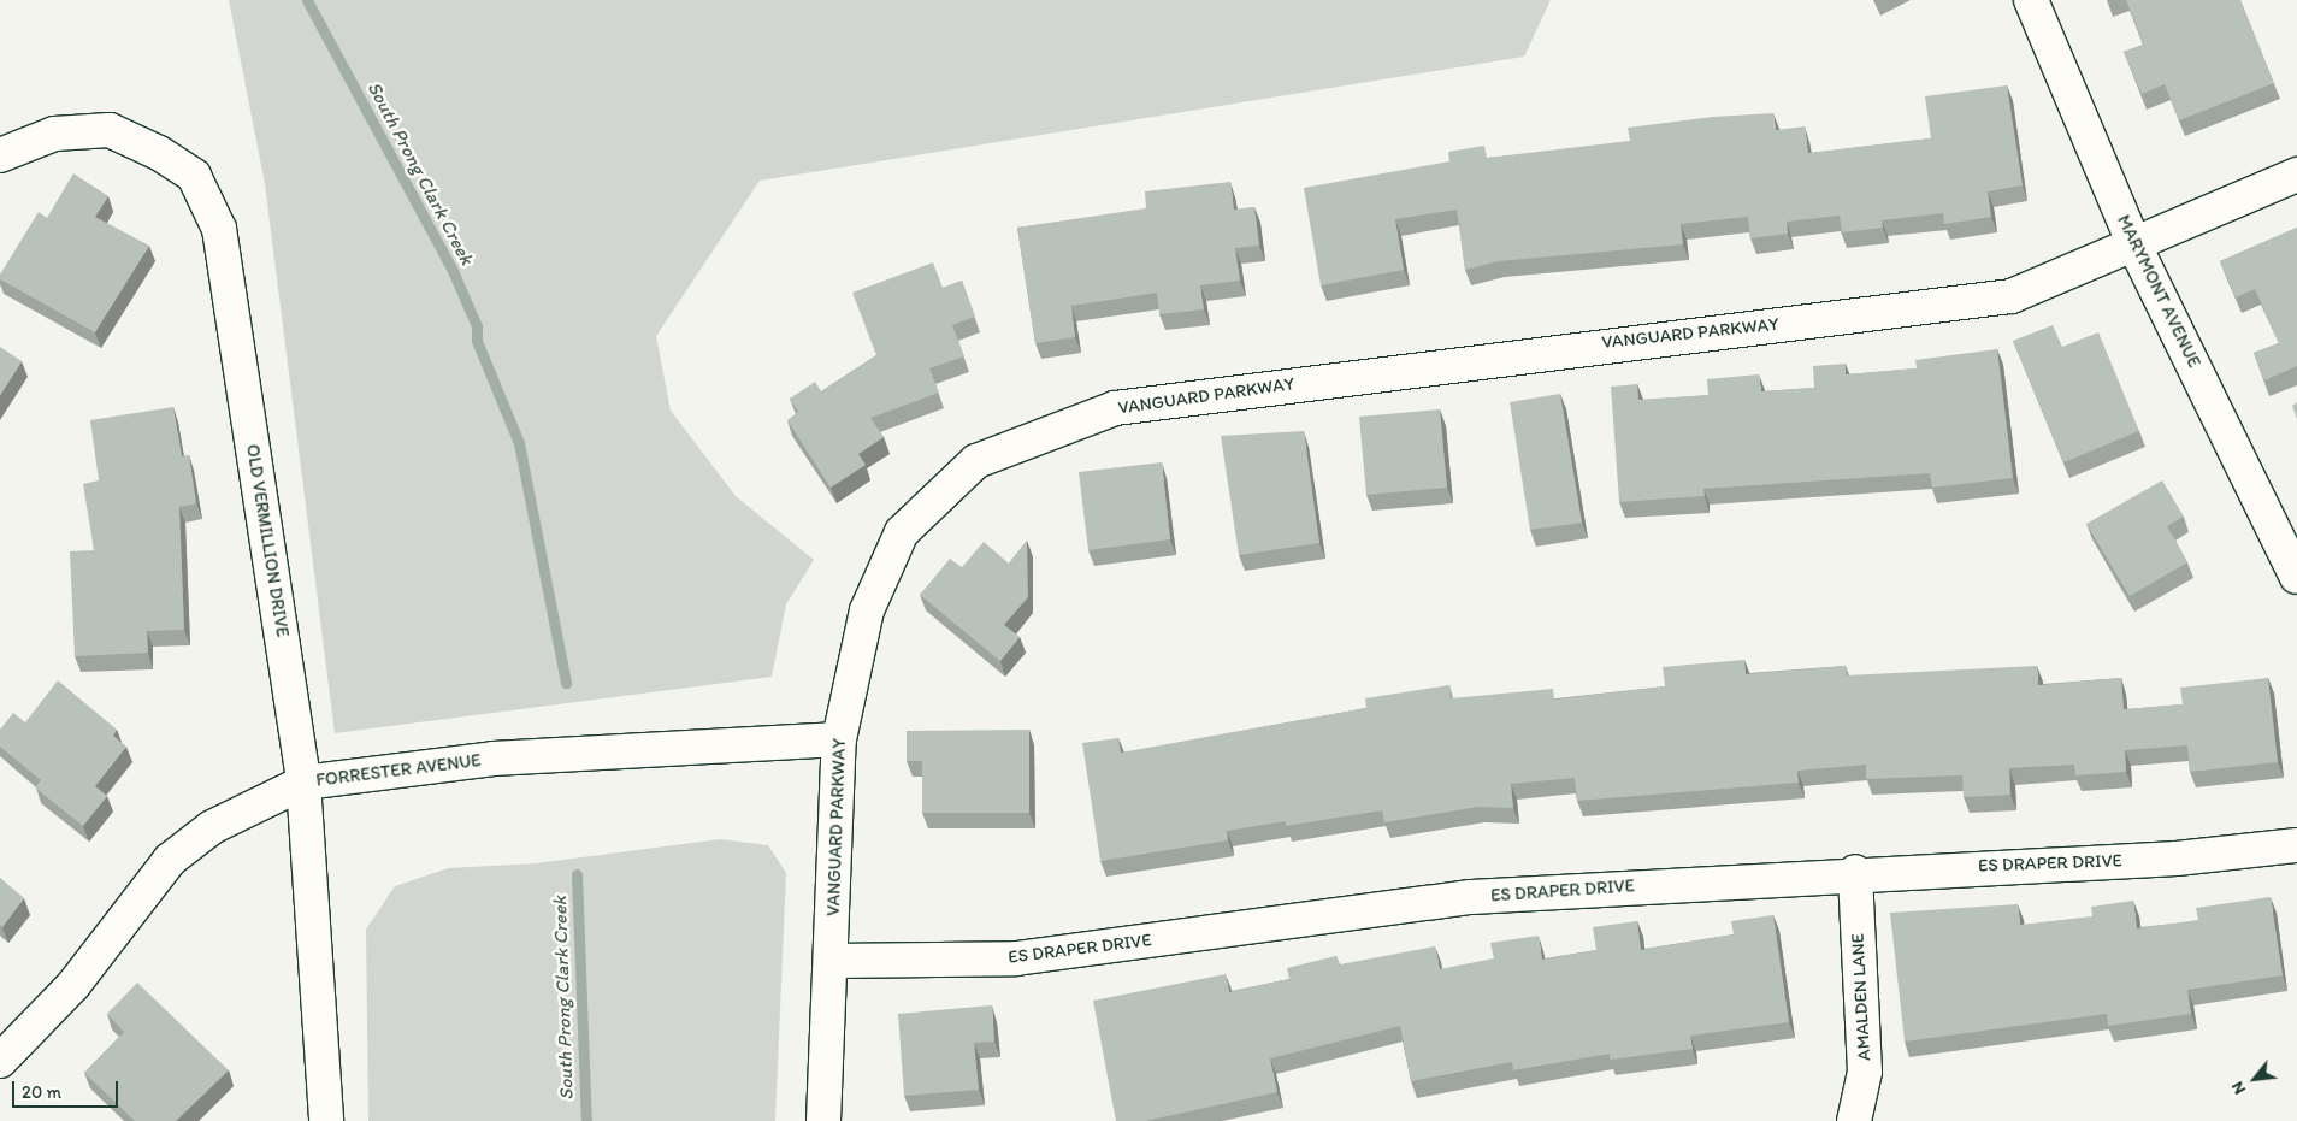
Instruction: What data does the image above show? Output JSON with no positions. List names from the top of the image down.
{
  "streets": {
    "street": [
      "MARYMONT AVENUE",
      "VANGUARD PARKWAY",
      "OLD VERMILLION DRIVE",
      "FORRESTER AVENUE",
      "ES DRAPER DRIVE",
      "AMALDEN LANE"
    ]
  },
  "crossings": [
    ["MARYMONT AVENUE", "VANGUARD PARKWAY"],
    ["VANGUARD PARKWAY", "FORRESTER AVENUE"],
    ["VANGUARD PARKWAY", "ES DRAPER DRIVE"],
    ["OLD VERMILLION DRIVE", "FORRESTER AVENUE"],
    ["ES DRAPER DRIVE", "AMALDEN LANE"]
  ],
  "water": ["South Prong Clark Creek"],
  "scale_bar": "20 m",
  "north": "bottom left"
}
